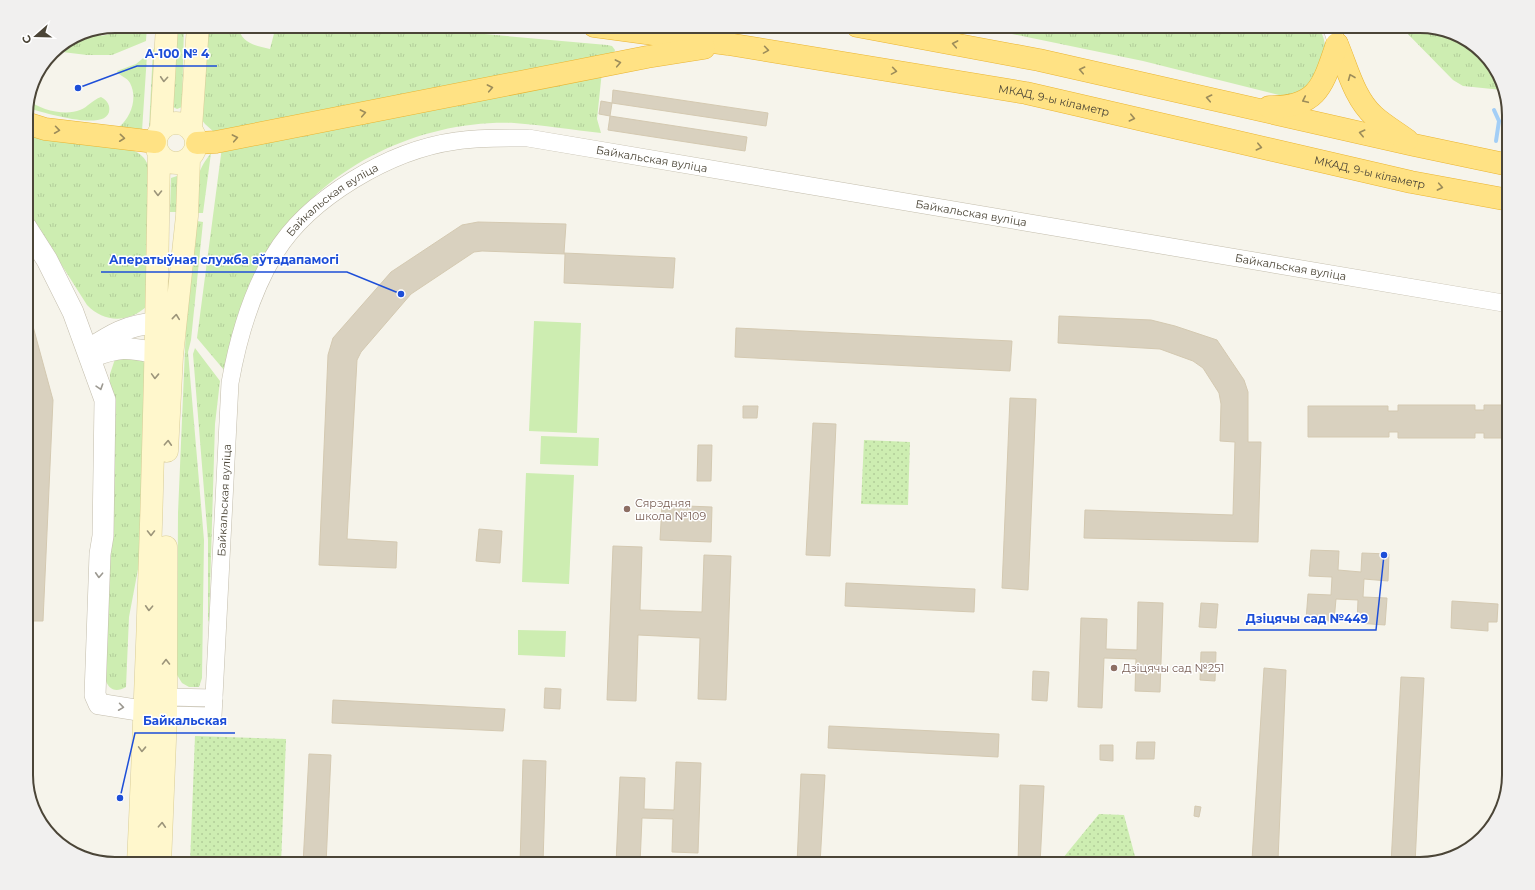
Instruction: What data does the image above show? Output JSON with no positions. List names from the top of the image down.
{
  "streets": {
    "highway": ["МКАД, 9-ы кіламетр"],
    "street": ["Байкальская вуліца"]
  },
  "places": [
    "А-100 № 4",
    "Аператыўная служба аўтадапамогі",
    "Сярэдняя школа №109",
    "Дзіцячы сад №449",
    "Дзіцячы сад №251",
    "Байкальская"
  ],
  "north": "left"
}
